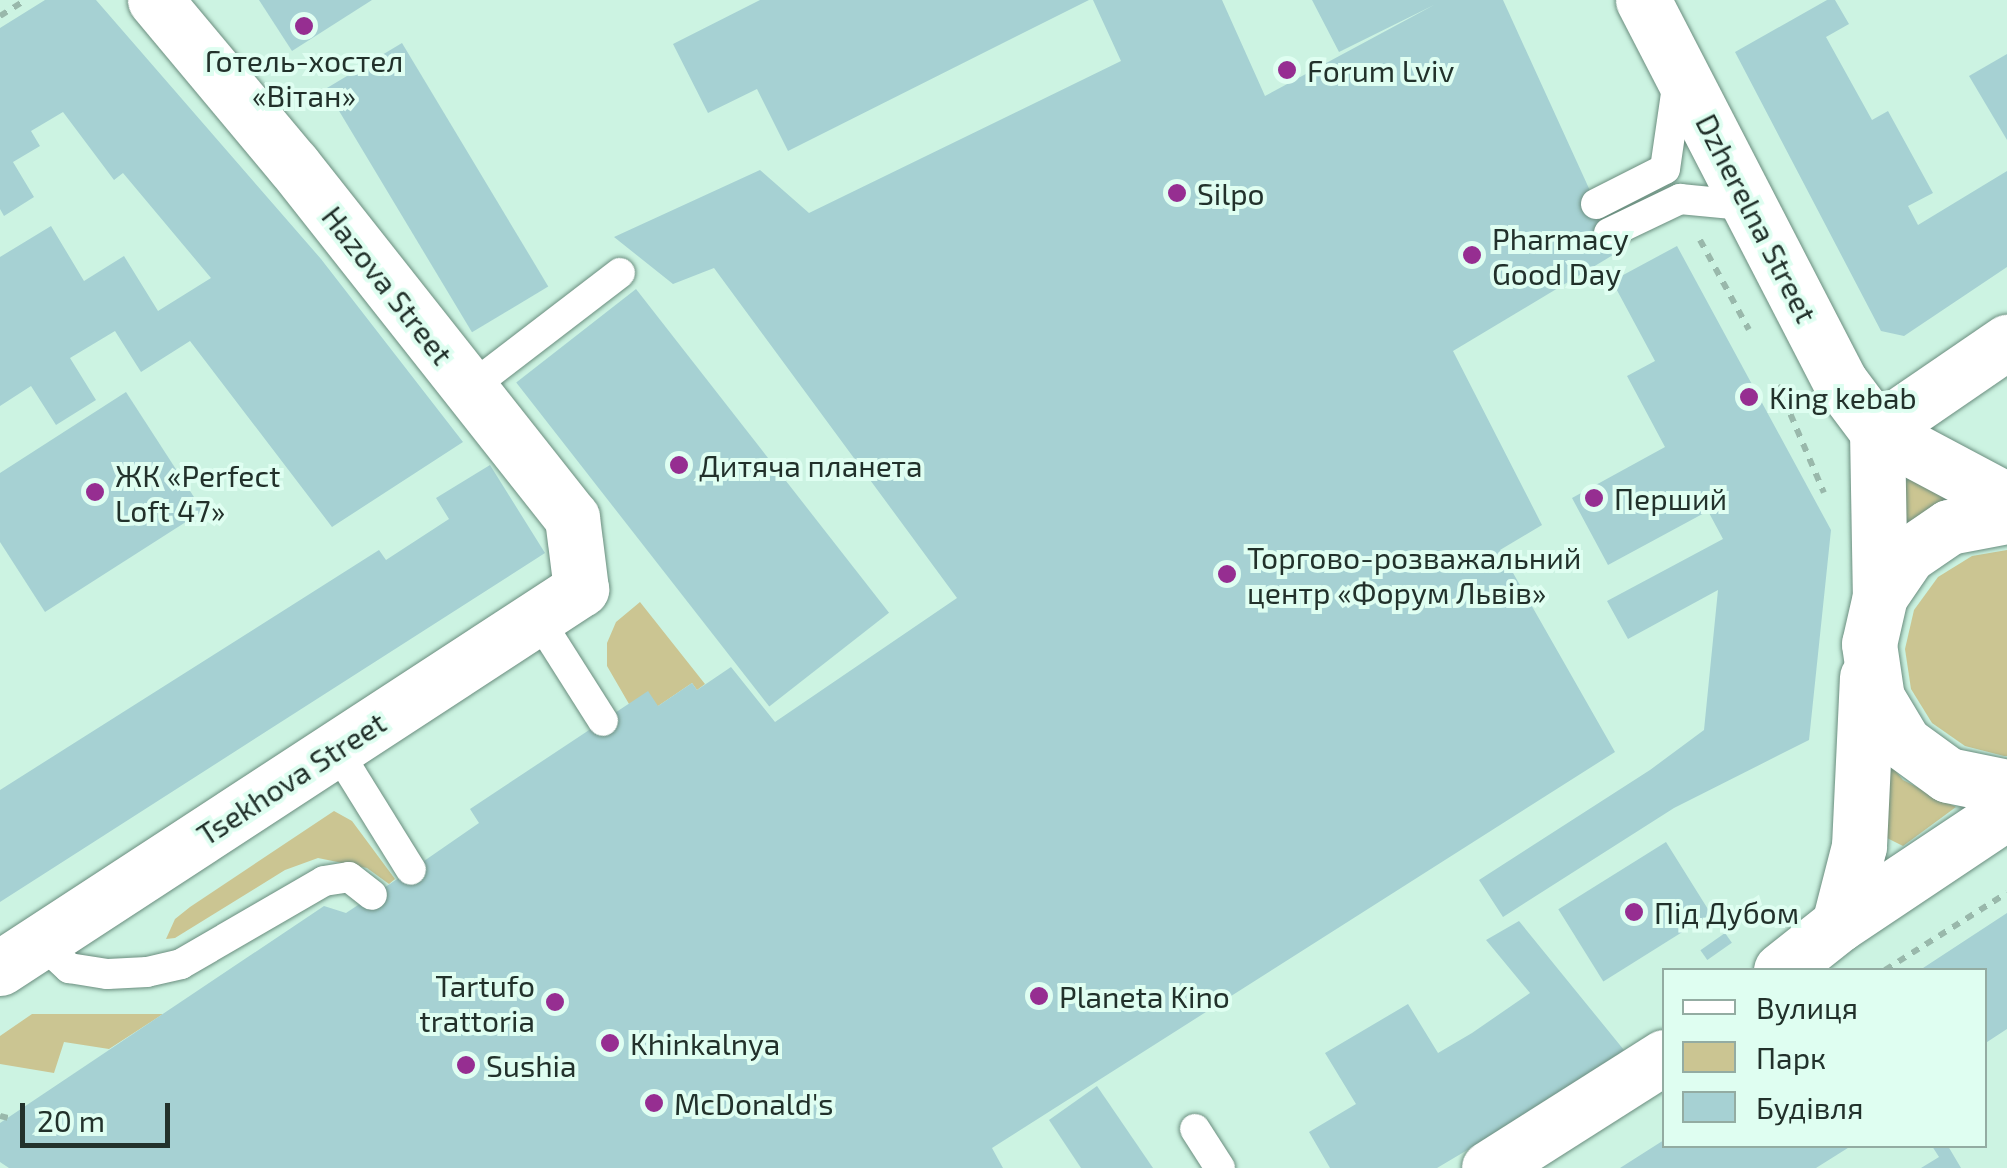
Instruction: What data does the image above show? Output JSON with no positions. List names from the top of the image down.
{
  "streets": {
    "street": ["Dzherelna Street", "Hazova Street", "Tsekhova Street"]
  },
  "crossings": [
    ["Hazova Street", "Tsekhova Street"]
  ],
  "places": [
    "Готель-хостел «Вітан»",
    "Forum Lviv",
    "Silpo",
    "Pharmacy Good Day",
    "King kebab",
    "Дитяча планета",
    "ЖК «Perfect Loft 47»",
    "Перший",
    "Торгово-розважальний центр «Форум Львів»",
    "Під Дубом",
    "Planeta Kino",
    "Tartufo trattoria",
    "Khinkalnya",
    "Sushia",
    "McDonald's"
  ],
  "legend": ["Вулиця", "Парк", "Будівля"],
  "scale_bar": "20 m"
}
